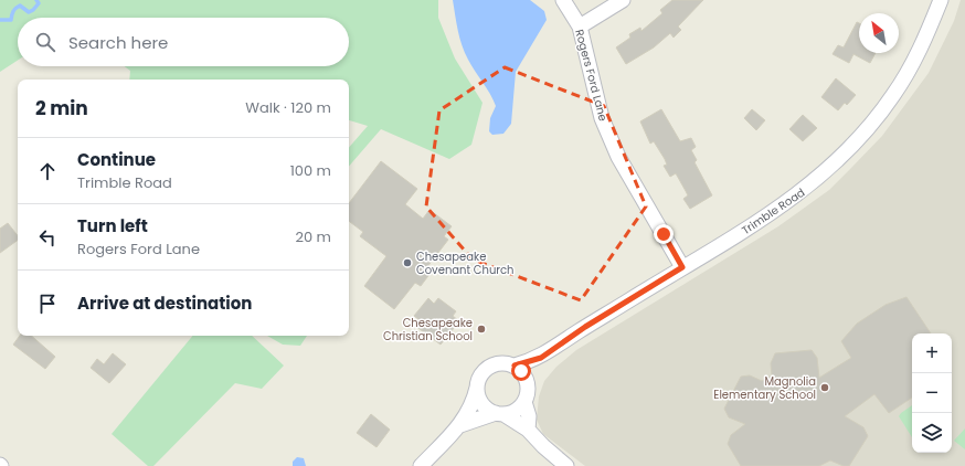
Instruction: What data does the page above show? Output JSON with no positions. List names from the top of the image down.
{
  "streets": {
    "street": ["Rogers Ford Lane", "Trimble Road"]
  },
  "crossings": [
    ["Rogers Ford Lane", "Trimble Road"]
  ],
  "places": ["Chesapeake Covenant Church", "Chesapeake Christian School", "Magnolia Elementary School"],
  "north": "top left",
  "page": {
    "search": "Search here",
    "heading": ["2 min", "Walk · 120 m"],
    "list": [
      ["Continue", "Trimble Road", "100 m"],
      ["Turn left", "Rogers Ford Lane", "20 m"],
      "Arrive at destination"
    ],
    "map_buttons": ["+", "−"]
  }
}
